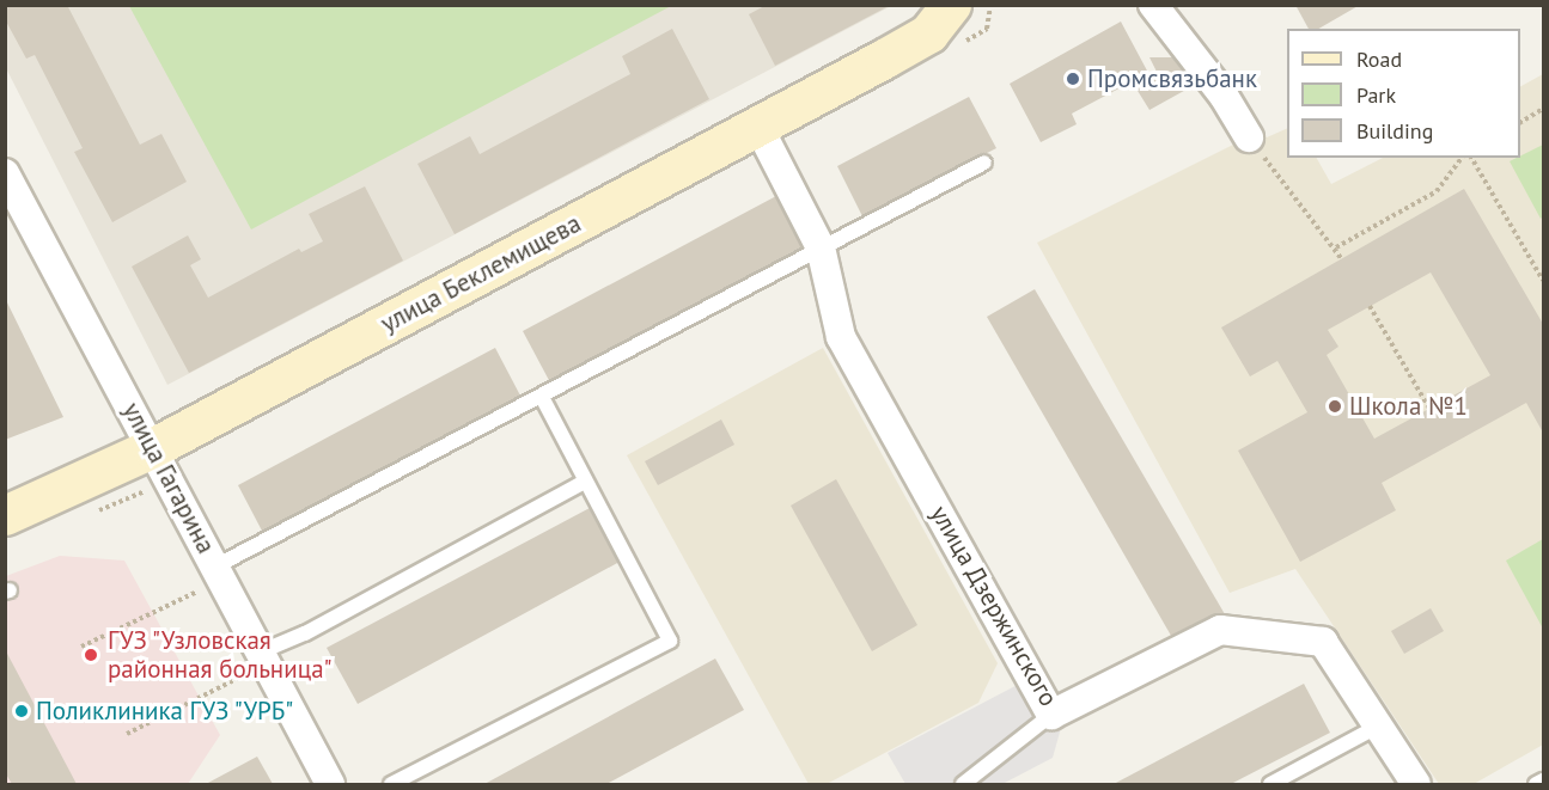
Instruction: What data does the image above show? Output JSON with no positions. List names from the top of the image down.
{
  "streets": {
    "main road": ["улица Беклемищева"],
    "street": ["улица Гагарина", "улица Дзержинского"]
  },
  "crossings": [
    ["улица Беклемищева", "улица Гагарина"],
    ["улица Беклемищева", "улица Дзержинского"]
  ],
  "places": [
    "Промсвязьбанк",
    "Школа №1",
    "ГУЗ \"Узловская районная больница\"",
    "Поликлиника ГУЗ \"УРБ\""
  ],
  "legend": ["Road", "Park", "Building"]
}
